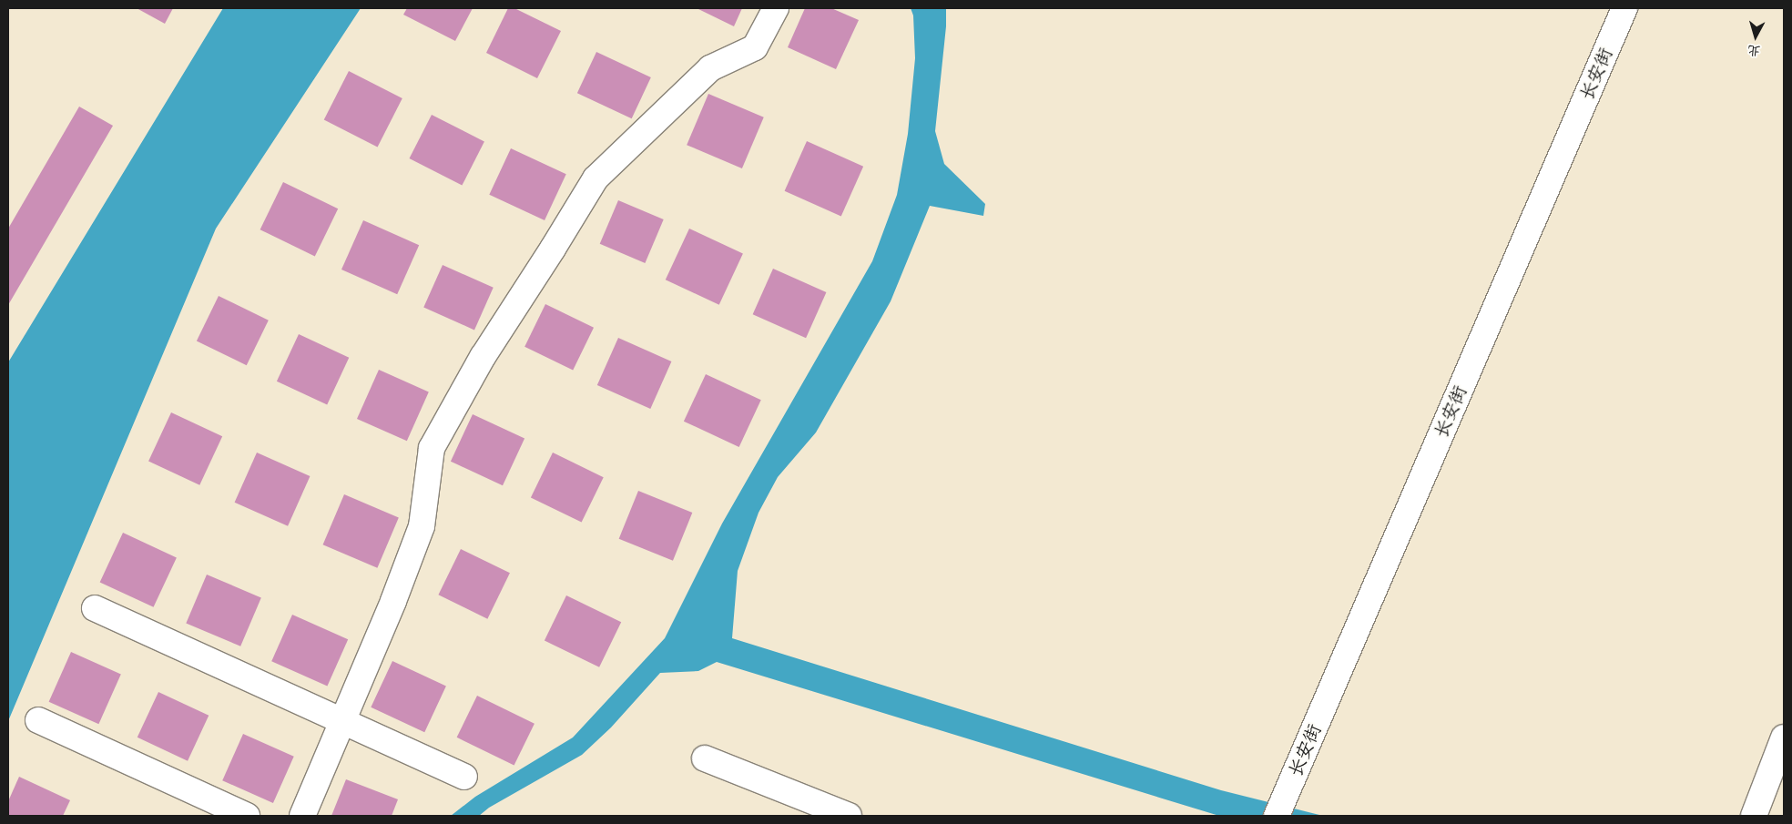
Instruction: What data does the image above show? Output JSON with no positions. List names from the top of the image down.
{
  "streets": {
    "street": ["长安街"]
  },
  "north": "bottom"
}
